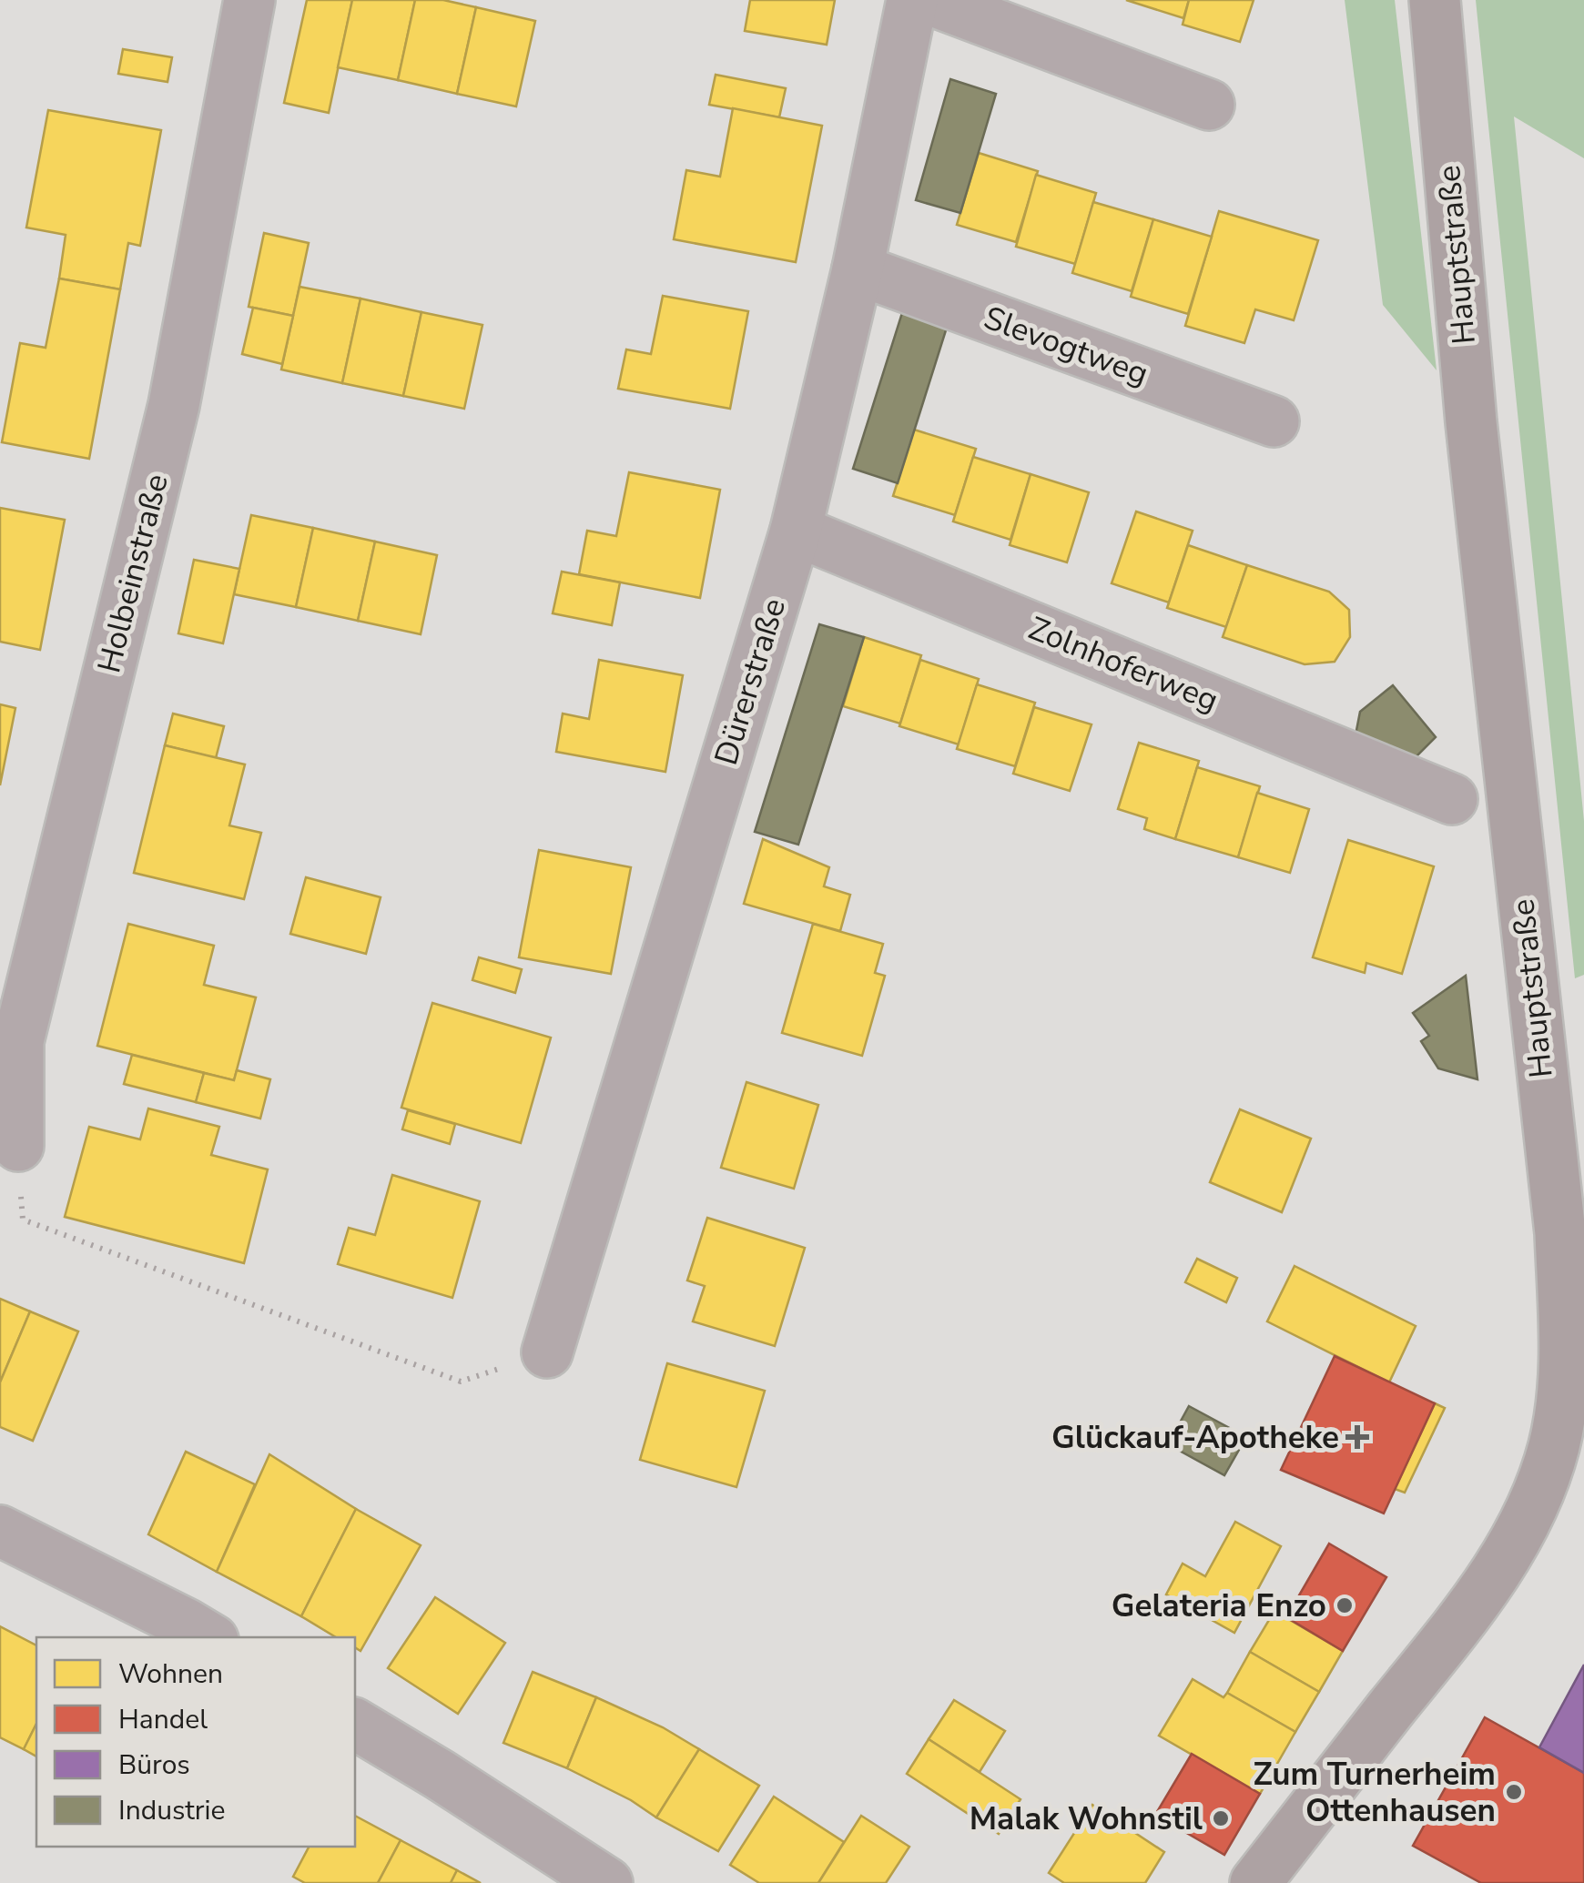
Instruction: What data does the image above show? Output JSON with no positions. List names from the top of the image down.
{
  "streets": {
    "main road": ["Hauptstraße"],
    "street": [
      "Slevogtweg",
      "Holbeinstraße",
      "Zolnhoferweg",
      "Dürerstraße"
    ]
  },
  "crossings": [
    ["Slevogtweg", "Dürerstraße"],
    ["Zolnhoferweg", "Dürerstraße"]
  ],
  "places": {
    "health": ["Glückauf-Apotheke"],
    "other": ["Gelateria Enzo", "Zum Turnerheim Ottenhausen", "Malak Wohnstil"]
  },
  "legend": [
    "Wohnen",
    "Handel",
    "Büros",
    "Industrie"
  ]
}
